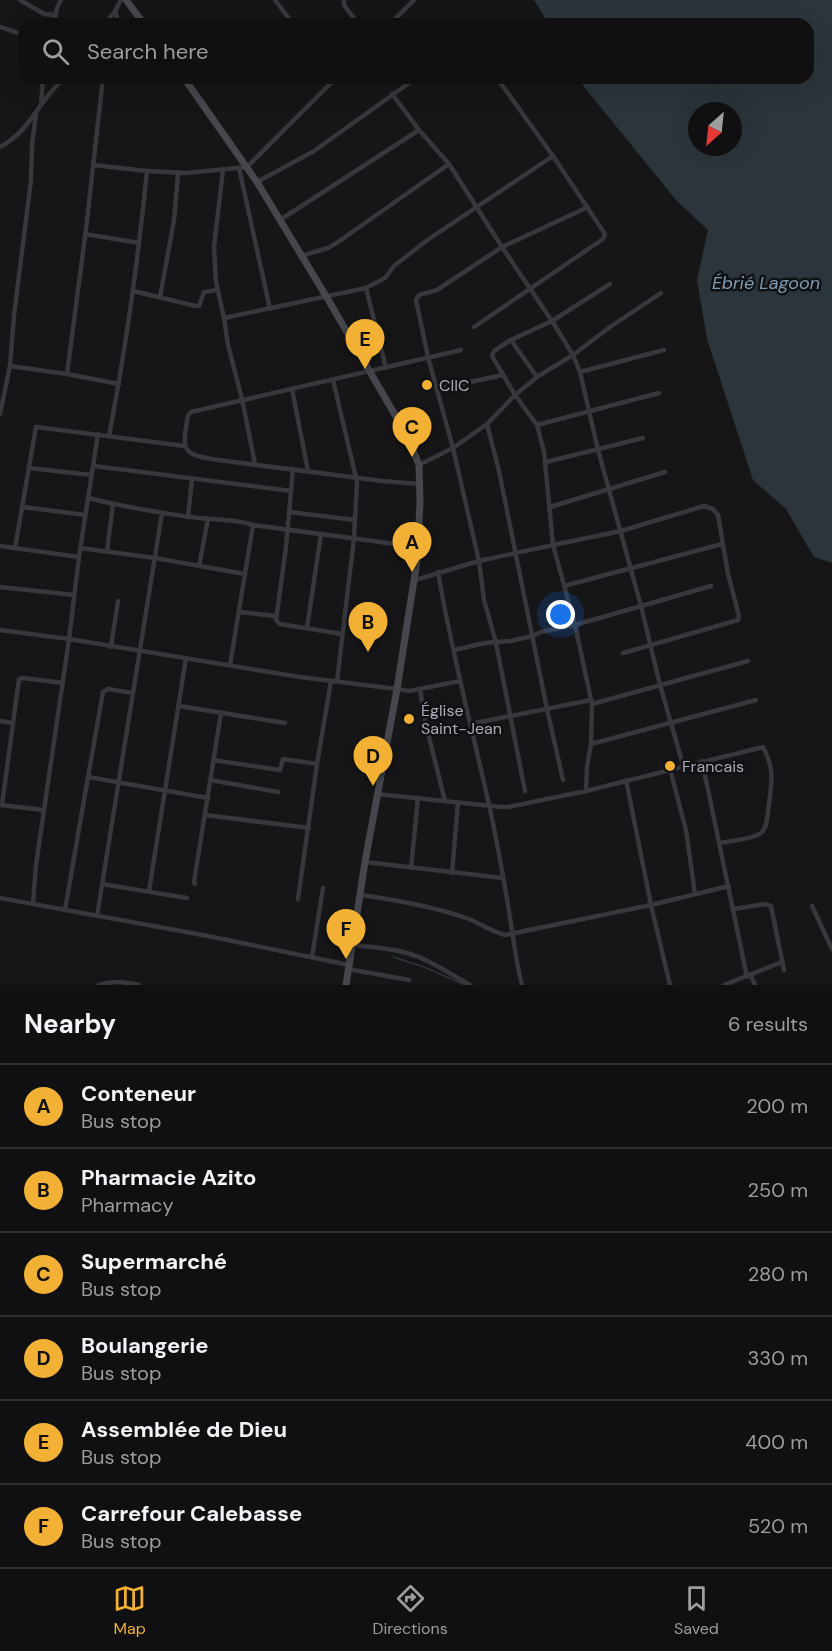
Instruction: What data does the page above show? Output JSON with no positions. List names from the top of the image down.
{
  "water": ["Ébrié Lagoon"],
  "places": ["CIIC", "Église Saint-Jean", "Francais"],
  "north": "bottom left",
  "page": {
    "search": "Search here",
    "pins": [
      "E",
      "C",
      "A",
      "B",
      "D",
      "F"
    ],
    "heading": ["Nearby", "6 results"],
    "list": [
      {
        "mark": "A",
        "name": "Conteneur",
        "note": "Bus stop",
        "value": "200 m"
      },
      {
        "mark": "B",
        "name": "Pharmacie Azito",
        "note": "Pharmacy",
        "value": "250 m"
      },
      {
        "mark": "C",
        "name": "Supermarché",
        "note": "Bus stop",
        "value": "280 m"
      },
      {
        "mark": "D",
        "name": "Boulangerie",
        "note": "Bus stop",
        "value": "330 m"
      },
      {
        "mark": "E",
        "name": "Assemblée de Dieu",
        "note": "Bus stop",
        "value": "400 m"
      },
      {
        "mark": "F",
        "name": "Carrefour Calebasse",
        "note": "Bus stop",
        "value": "520 m"
      }
    ],
    "nav": ["Map", "Directions", "Saved"]
  }
}
